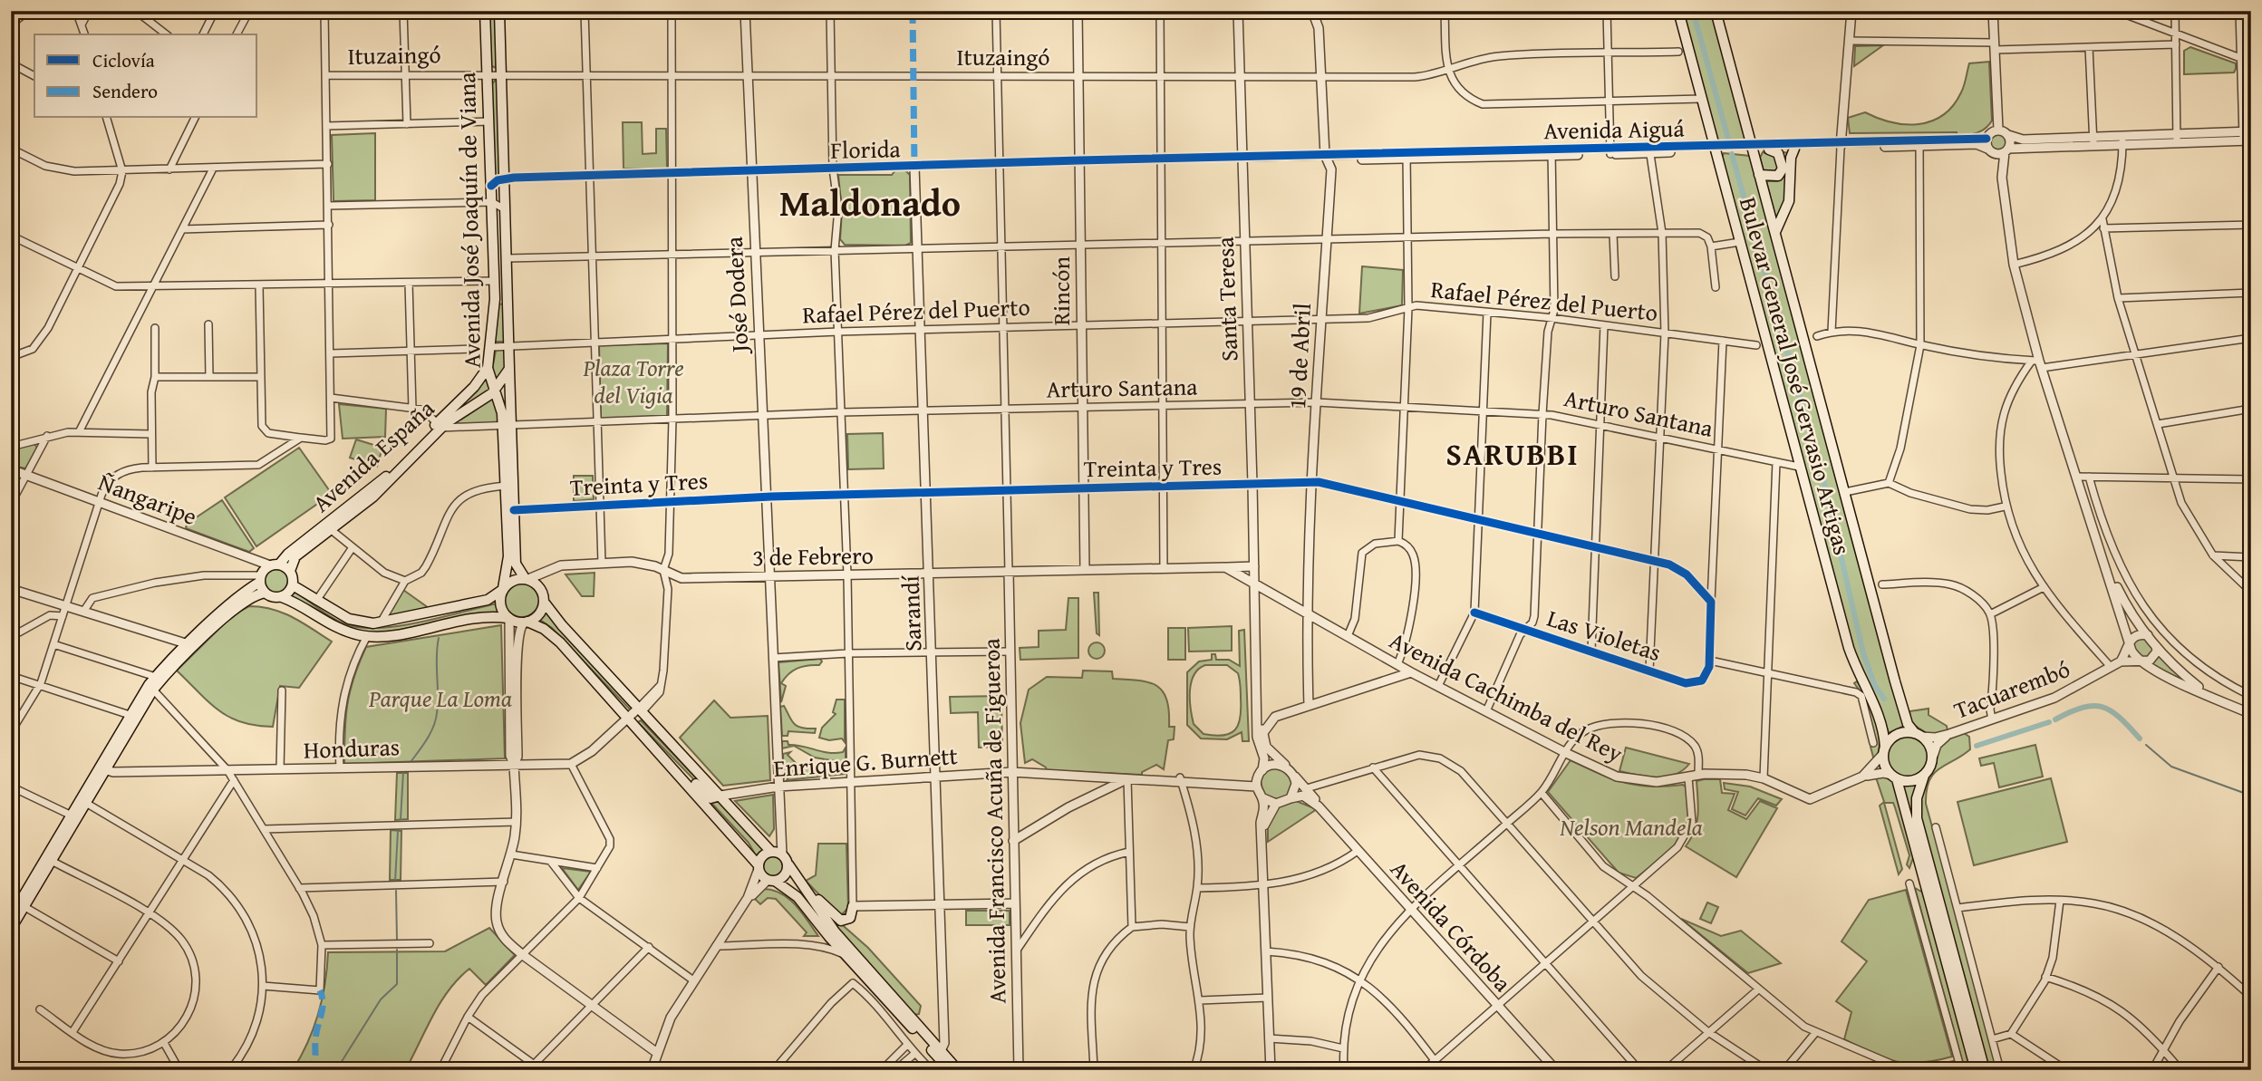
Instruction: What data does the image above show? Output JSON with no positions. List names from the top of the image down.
{
  "streets": {
    "main road": ["Avenida José Joaquín de Viana", "Bulevar General José Gervasio Artigas", "Avenida España"],
    "street": [
      "Ituzaingó",
      "Avenida Aiguá",
      "Florida",
      "Rincón",
      "José Dodera",
      "Santa Teresa",
      "Rafael Pérez del Puerto",
      "19 de Abril",
      "Arturo Santana",
      "Treinta y Tres",
      "Ñangaripe",
      "3 de Febrero",
      "Sarandí",
      "Las Violetas",
      "Tacuarembó",
      "Avenida Cachimba del Rey",
      "Honduras",
      "Enrique G. Burnett",
      "Avenida Francisco Acuña de Figueroa",
      "Avenida Córdoba"
    ]
  },
  "crossings": [
    ["Ituzaingó", "Avenida José Joaquín de Viana"],
    ["Ituzaingó", "Rincón"],
    ["Ituzaingó", "José Dodera"],
    ["Ituzaingó", "Santa Teresa"],
    ["Ituzaingó", "19 de Abril"],
    ["Avenida Aiguá", "Florida"],
    ["Avenida Aiguá", "Santa Teresa"],
    ["Avenida Aiguá", "19 de Abril"],
    ["Avenida Aiguá", "Bulevar General José Gervasio Artigas"],
    ["Florida", "Avenida José Joaquín de Viana"],
    ["Florida", "Rincón"],
    ["Florida", "José Dodera"],
    ["Florida", "Santa Teresa"],
    ["Florida", "Sarandí"],
    ["Avenida José Joaquín de Viana", "Rafael Pérez del Puerto"],
    ["Avenida José Joaquín de Viana", "Arturo Santana"],
    ["Avenida José Joaquín de Viana", "Avenida España"],
    ["Avenida José Joaquín de Viana", "Treinta y Tres"],
    ["Avenida José Joaquín de Viana", "3 de Febrero"],
    ["Rincón", "Rafael Pérez del Puerto"],
    ["Rincón", "Arturo Santana"],
    ["Rincón", "Treinta y Tres"],
    ["Rincón", "3 de Febrero"],
    ["José Dodera", "Rafael Pérez del Puerto"],
    ["José Dodera", "Arturo Santana"],
    ["José Dodera", "Treinta y Tres"],
    ["José Dodera", "3 de Febrero"],
    ["José Dodera", "Enrique G. Burnett"],
    ["Santa Teresa", "Rafael Pérez del Puerto"],
    ["Santa Teresa", "Arturo Santana"],
    ["Santa Teresa", "Treinta y Tres"],
    ["Santa Teresa", "3 de Febrero"],
    ["Santa Teresa", "Avenida Cachimba del Rey"],
    ["Rafael Pérez del Puerto", "19 de Abril"],
    ["Rafael Pérez del Puerto", "Sarandí"],
    ["19 de Abril", "Arturo Santana"],
    ["19 de Abril", "Treinta y Tres"],
    ["19 de Abril", "Avenida Cachimba del Rey"],
    ["Bulevar General José Gervasio Artigas", "Arturo Santana"],
    ["Bulevar General José Gervasio Artigas", "Tacuarembó"],
    ["Bulevar General José Gervasio Artigas", "Avenida Cachimba del Rey"],
    ["Arturo Santana", "Avenida España"],
    ["Arturo Santana", "Sarandí"],
    ["Avenida España", "Ñangaripe"],
    ["Treinta y Tres", "Sarandí"],
    ["3 de Febrero", "Sarandí"],
    ["3 de Febrero", "Avenida Cachimba del Rey"],
    ["3 de Febrero", "Avenida Francisco Acuña de Figueroa"],
    ["Sarandí", "Enrique G. Burnett"],
    ["Tacuarembó", "Avenida Cachimba del Rey"],
    ["Enrique G. Burnett", "Avenida Francisco Acuña de Figueroa"],
    ["Enrique G. Burnett", "Avenida Córdoba"]
  ],
  "districts": ["Maldonado", "SARUBBI"],
  "parks": ["Plaza Torre del Vigia", "Parque La Loma", "Nelson Mandela"],
  "legend": ["Ciclovía", "Sendero"]
}
